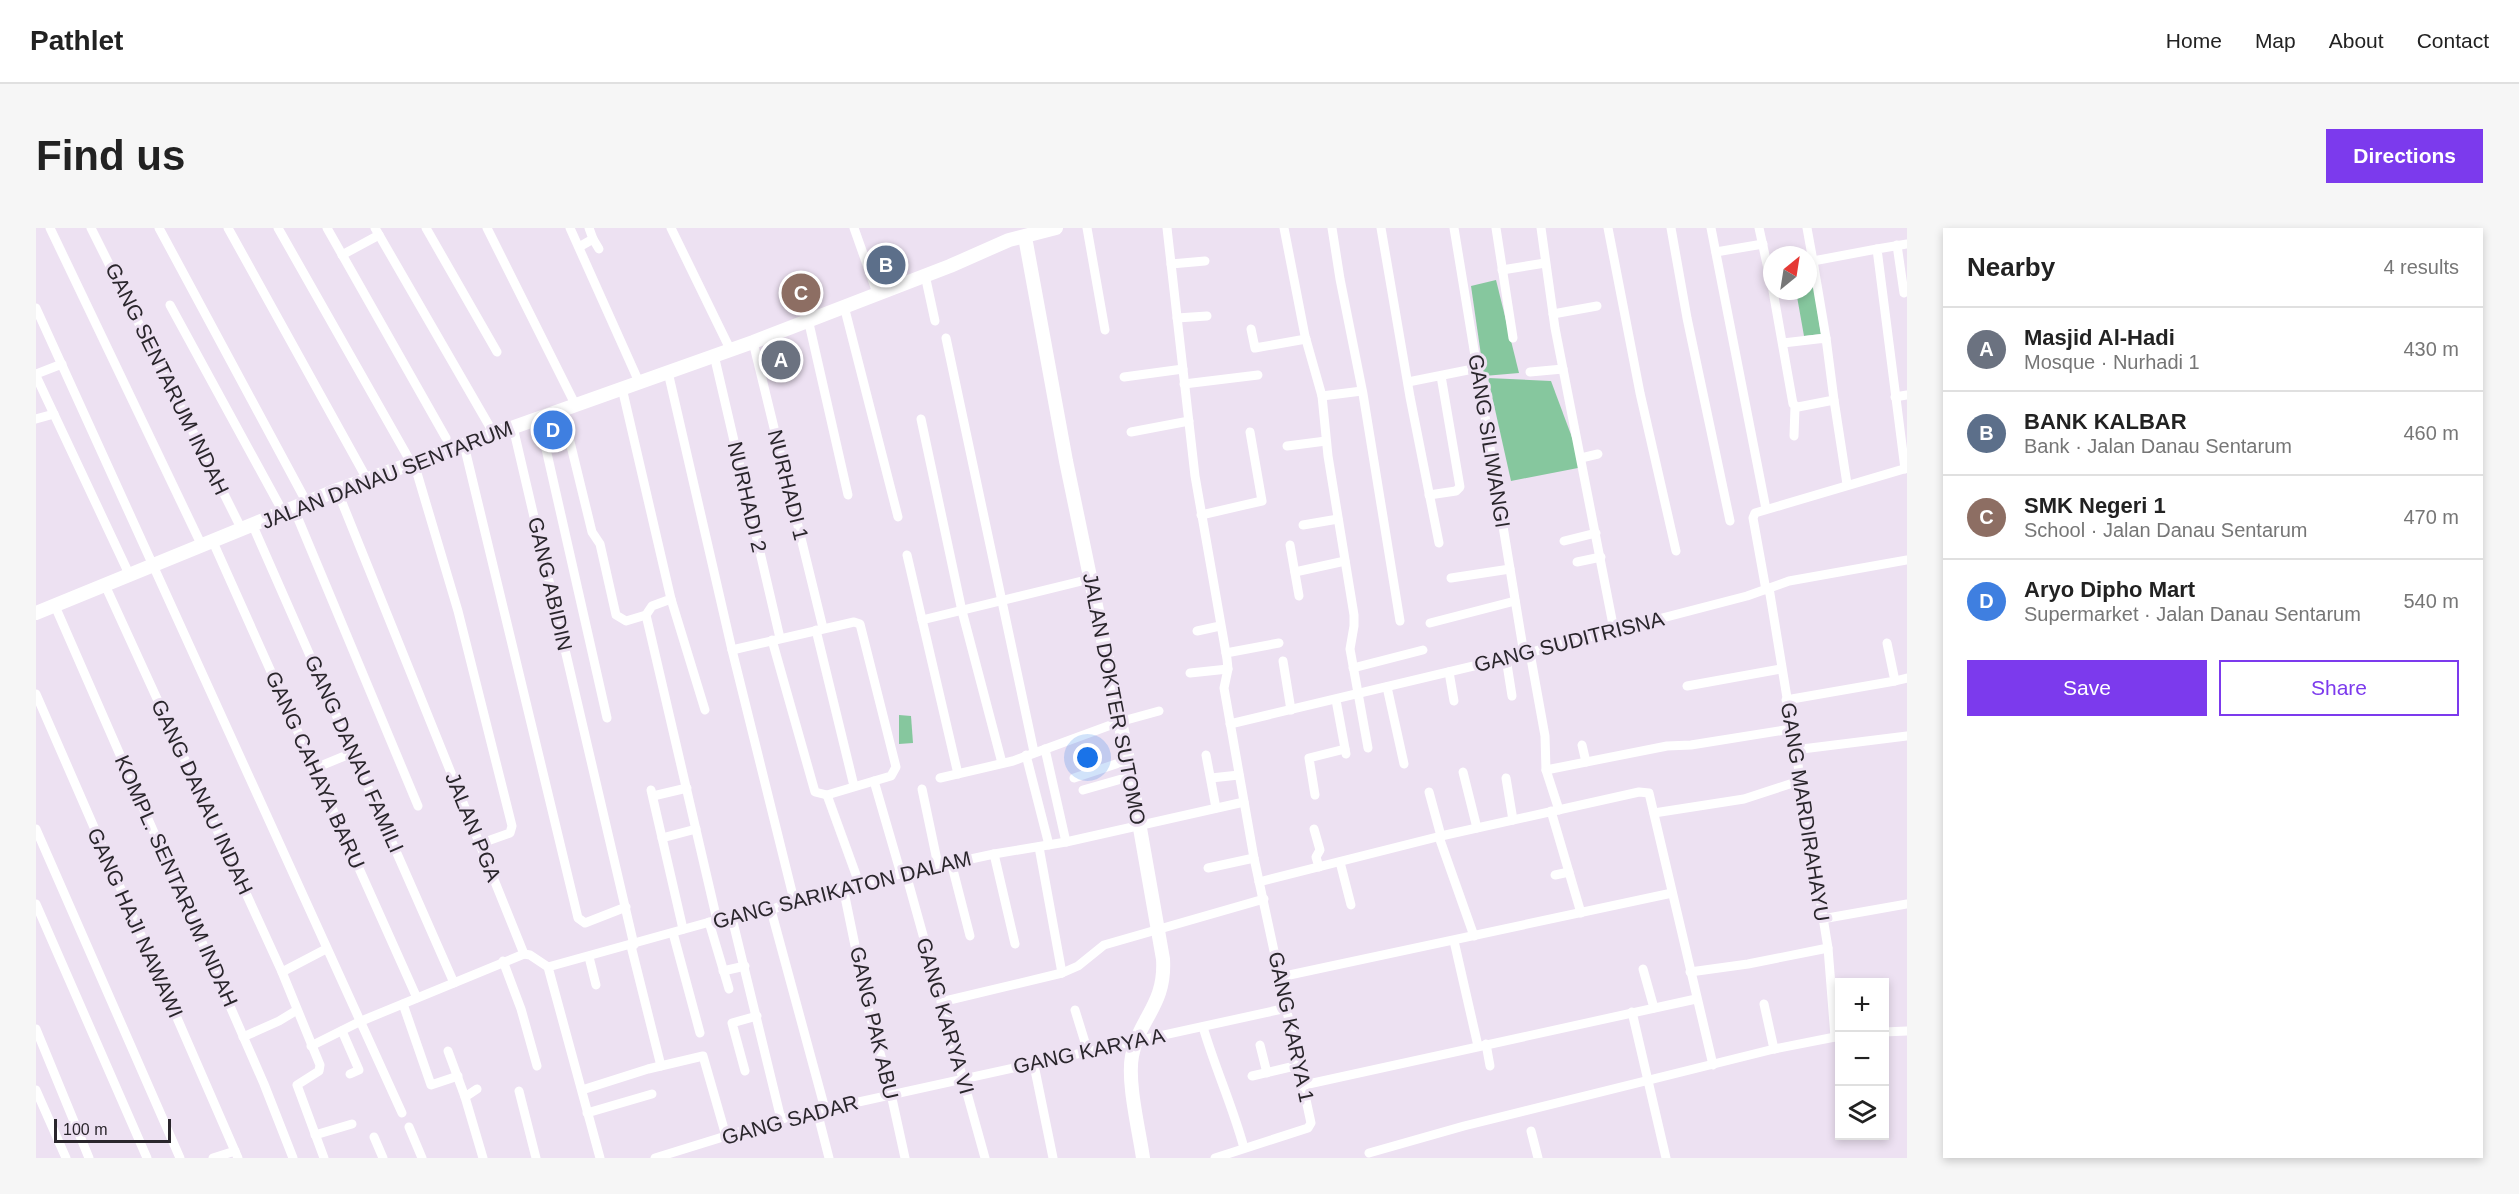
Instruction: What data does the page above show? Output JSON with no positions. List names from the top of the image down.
{
  "streets": {
    "street": [
      "GANG SENTARUM INDAH",
      "GANG SILIWANGI",
      "JALAN DANAU SENTARUM",
      "NURHADI 1",
      "NURHADI 2",
      "GANG ABIDIN",
      "GANG SUDITRISNA",
      "JALAN DOKTER SUTOMO",
      "GANG DANAU FAMILI",
      "GANG CAHAYA BARU",
      "GANG DANAU INDAH",
      "GANG MARDIRAHAYU",
      "JALAN PGA",
      "KOMPL. SENTARUM INDAH",
      "GANG SARIKATON DALAM",
      "GANG HAJI NAWAWI",
      "GANG KARYA VI",
      "GANG PAK ABU",
      "GANG KARYA 1",
      "GANG KARYA A",
      "GANG SADAR"
    ]
  },
  "crossings": [
    ["GANG SENTARUM INDAH", "JALAN DANAU SENTARUM"],
    ["GANG SENTARUM INDAH", "GANG DANAU FAMILI"],
    ["GANG SILIWANGI", "GANG SUDITRISNA"],
    ["JALAN DANAU SENTARUM", "NURHADI 1"],
    ["JALAN DANAU SENTARUM", "NURHADI 2"],
    ["JALAN DANAU SENTARUM", "GANG ABIDIN"],
    ["JALAN DANAU SENTARUM", "JALAN DOKTER SUTOMO"],
    ["JALAN DANAU SENTARUM", "GANG DANAU FAMILI"],
    ["JALAN DANAU SENTARUM", "GANG CAHAYA BARU"],
    ["JALAN DANAU SENTARUM", "GANG DANAU INDAH"],
    ["JALAN DANAU SENTARUM", "JALAN PGA"],
    ["JALAN DANAU SENTARUM", "KOMPL. SENTARUM INDAH"],
    ["GANG ABIDIN", "GANG SARIKATON DALAM"],
    ["GANG SUDITRISNA", "GANG MARDIRAHAYU"],
    ["GANG SUDITRISNA", "GANG KARYA 1"],
    ["JALAN DOKTER SUTOMO", "GANG SARIKATON DALAM"],
    ["JALAN DOKTER SUTOMO", "GANG KARYA A"],
    ["GANG SARIKATON DALAM", "GANG KARYA VI"],
    ["GANG SARIKATON DALAM", "GANG PAK ABU"],
    ["GANG SARIKATON DALAM", "GANG KARYA 1"],
    ["GANG KARYA VI", "GANG KARYA A"],
    ["GANG PAK ABU", "GANG KARYA A"],
    ["GANG PAK ABU", "GANG SADAR"],
    ["GANG KARYA 1", "GANG KARYA A"],
    ["GANG KARYA A", "GANG SADAR"]
  ],
  "scale_bar": "100 m",
  "north": "top right",
  "page": {
    "header": "Pathlet",
    "nav": [
      "Home",
      "Map",
      "About",
      "Contact"
    ],
    "buttons": [
      "Directions",
      ["Save", "Share"]
    ],
    "title": "Find us",
    "heading": ["Nearby", "4 results"],
    "pins": [
      "B",
      "C",
      "A",
      "D"
    ],
    "list": [
      {
        "mark": "A",
        "name": "Masjid Al-Hadi",
        "note": "Mosque · Nurhadi 1",
        "value": "430 m"
      },
      {
        "mark": "B",
        "name": "BANK KALBAR",
        "note": "Bank · Jalan Danau Sentarum",
        "value": "460 m"
      },
      {
        "mark": "C",
        "name": "SMK Negeri 1",
        "note": "School · Jalan Danau Sentarum",
        "value": "470 m"
      },
      {
        "mark": "D",
        "name": "Aryo Dipho Mart",
        "note": "Supermarket · Jalan Danau Sentarum",
        "value": "540 m"
      }
    ],
    "map_buttons": ["+", "−"],
    "scale": "100 m"
  }
}
